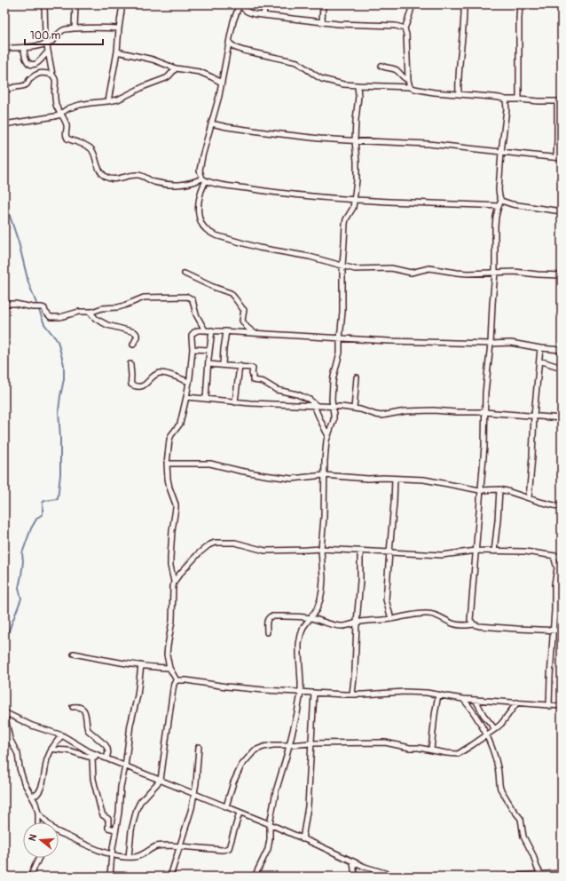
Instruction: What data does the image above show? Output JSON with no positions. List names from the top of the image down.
{
  "scale_bar": "100 m",
  "north": "left"
}
